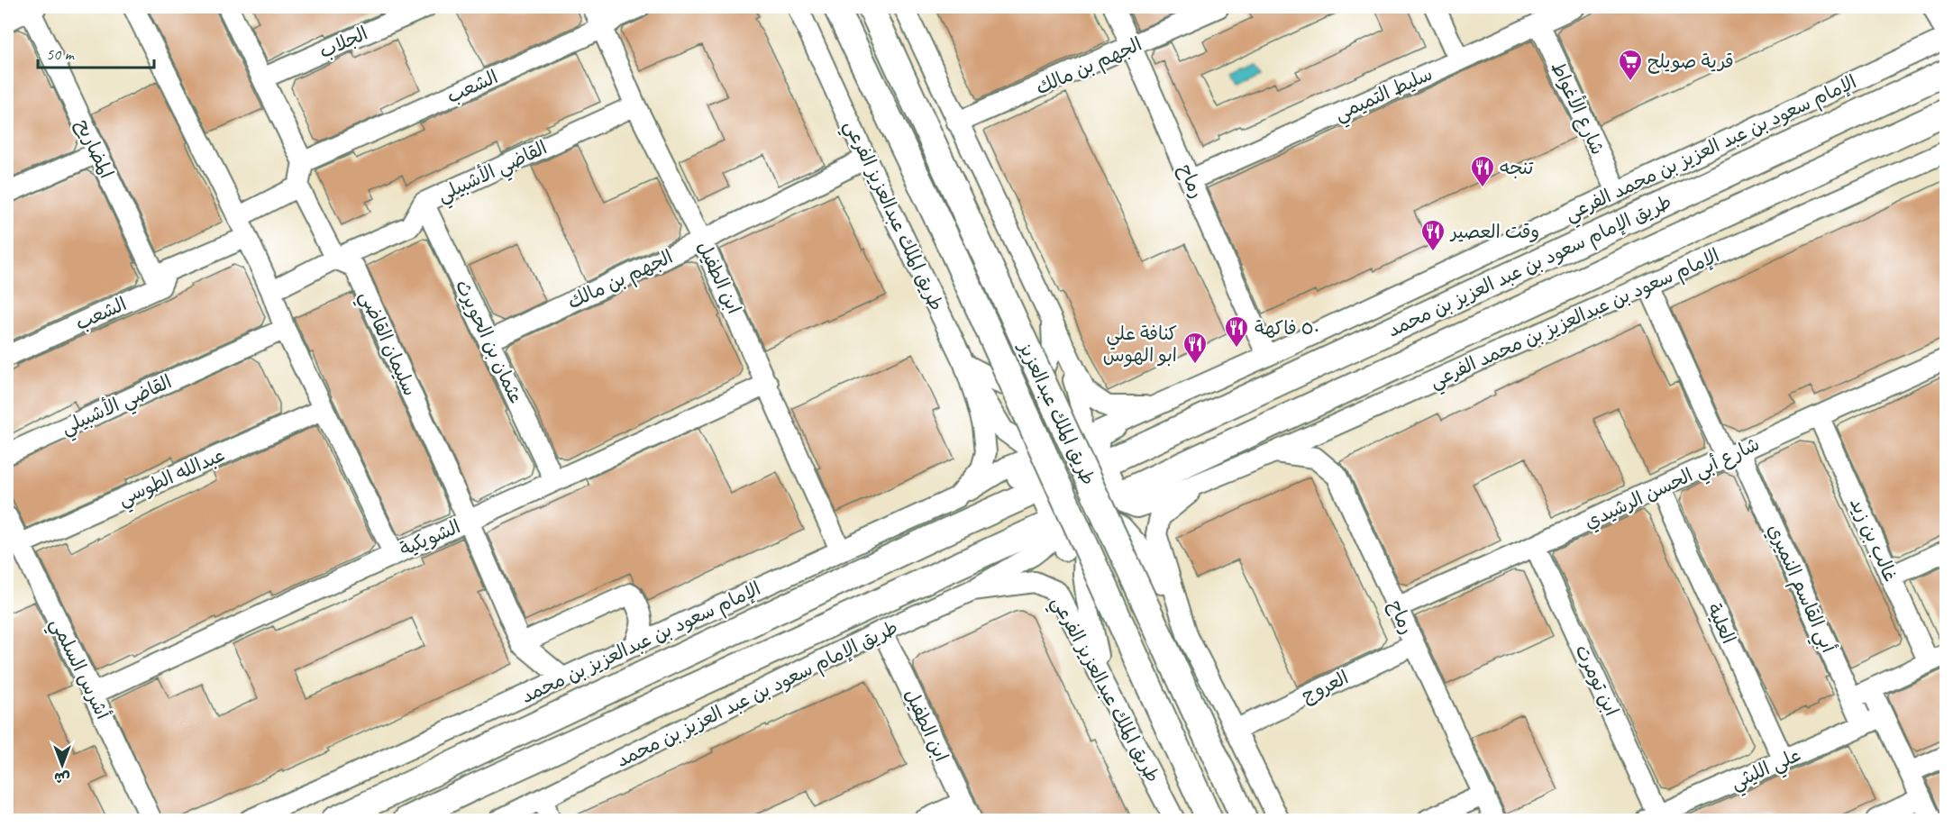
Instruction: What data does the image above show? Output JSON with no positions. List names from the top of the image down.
{
  "streets": {
    "main road": ["طريق الإمام سعود بن عبد العزيز بن محمد", "طريق الملك عبدالعزيز", "الإمام سعود بن عبدالعزيز بن محمد"],
    "street": [
      "الجلاب",
      "الجهم بن مالك",
      "الشعب",
      "سليط التميمي",
      "شارع الأغواط",
      "الإمام سعود بن عبد العزيز بن محمد الفرعي",
      "المضاريح",
      "القاضي الأشبيلي",
      "رماح",
      "طريق الملك عبدالعزيز الفرعي",
      "ابن الطفيل",
      "الإمام سعود بن عبدالعزيز بن محمد الفرعي",
      "عثمان بن الحويرث",
      "سليمان القاضي",
      "عبدالله الطوسي",
      "شارع أبي الحسن الرشيدي",
      "الشويكية",
      "غالب بن زيد",
      "أبي القاسم النميري",
      "العلية",
      "أشرس السلمي",
      "ابن تومرت",
      "العروج",
      "علي الليثي"
    ]
  },
  "crossings": [
    ["الجهم بن مالك", "رماح"],
    ["الجهم بن مالك", "طريق الملك عبدالعزيز الفرعي"],
    ["الجهم بن مالك", "ابن الطفيل"],
    ["الجهم بن مالك", "عثمان بن الحويرث"],
    ["الشعب", "المضاريح"],
    ["الشعب", "ابن الطفيل"],
    ["سليط التميمي", "شارع الأغواط"],
    ["سليط التميمي", "رماح"],
    ["شارع الأغواط", "الإمام سعود بن عبد العزيز بن محمد الفرعي"],
    ["الإمام سعود بن عبد العزيز بن محمد الفرعي", "رماح"],
    ["القاضي الأشبيلي", "ابن الطفيل"],
    ["القاضي الأشبيلي", "عثمان بن الحويرث"],
    ["القاضي الأشبيلي", "سليمان القاضي"],
    ["رماح", "الإمام سعود بن عبدالعزيز بن محمد الفرعي"],
    ["رماح", "شارع أبي الحسن الرشيدي"],
    ["رماح", "العروج"],
    ["طريق الملك عبدالعزيز الفرعي", "طريق الإمام سعود بن عبد العزيز بن محمد"],
    ["طريق الملك عبدالعزيز الفرعي", "الإمام سعود بن عبدالعزيز بن محمد"],
    ["طريق الإمام سعود بن عبد العزيز بن محمد", "ابن الطفيل"],
    ["ابن الطفيل", "الشويكية"],
    ["ابن الطفيل", "الإمام سعود بن عبدالعزيز بن محمد"],
    ["الإمام سعود بن عبدالعزيز بن محمد الفرعي", "أبي القاسم النميري"],
    ["عثمان بن الحويرث", "الشويكية"],
    ["سليمان القاضي", "الشويكية"],
    ["سليمان القاضي", "الإمام سعود بن عبدالعزيز بن محمد"],
    ["عبدالله الطوسي", "أشرس السلمي"],
    ["شارع أبي الحسن الرشيدي", "غالب بن زيد"],
    ["شارع أبي الحسن الرشيدي", "أبي القاسم النميري"],
    ["شارع أبي الحسن الرشيدي", "العلية"],
    ["شارع أبي الحسن الرشيدي", "ابن تومرت"],
    ["الشويكية", "أشرس السلمي"],
    ["أبي القاسم النميري", "علي الليثي"],
    ["العلية", "علي الليثي"],
    ["ابن تومرت", "علي الليثي"]
  ],
  "places": {
    "supermarket": ["قرية صويلح"],
    "restaurant": [
      "تنجه",
      "وقت العصير",
      "٥٠ فاكهة",
      "كنافة علي ابو الهوس"
    ]
  },
  "scale_bar": "50 m",
  "north": "bottom"
}
